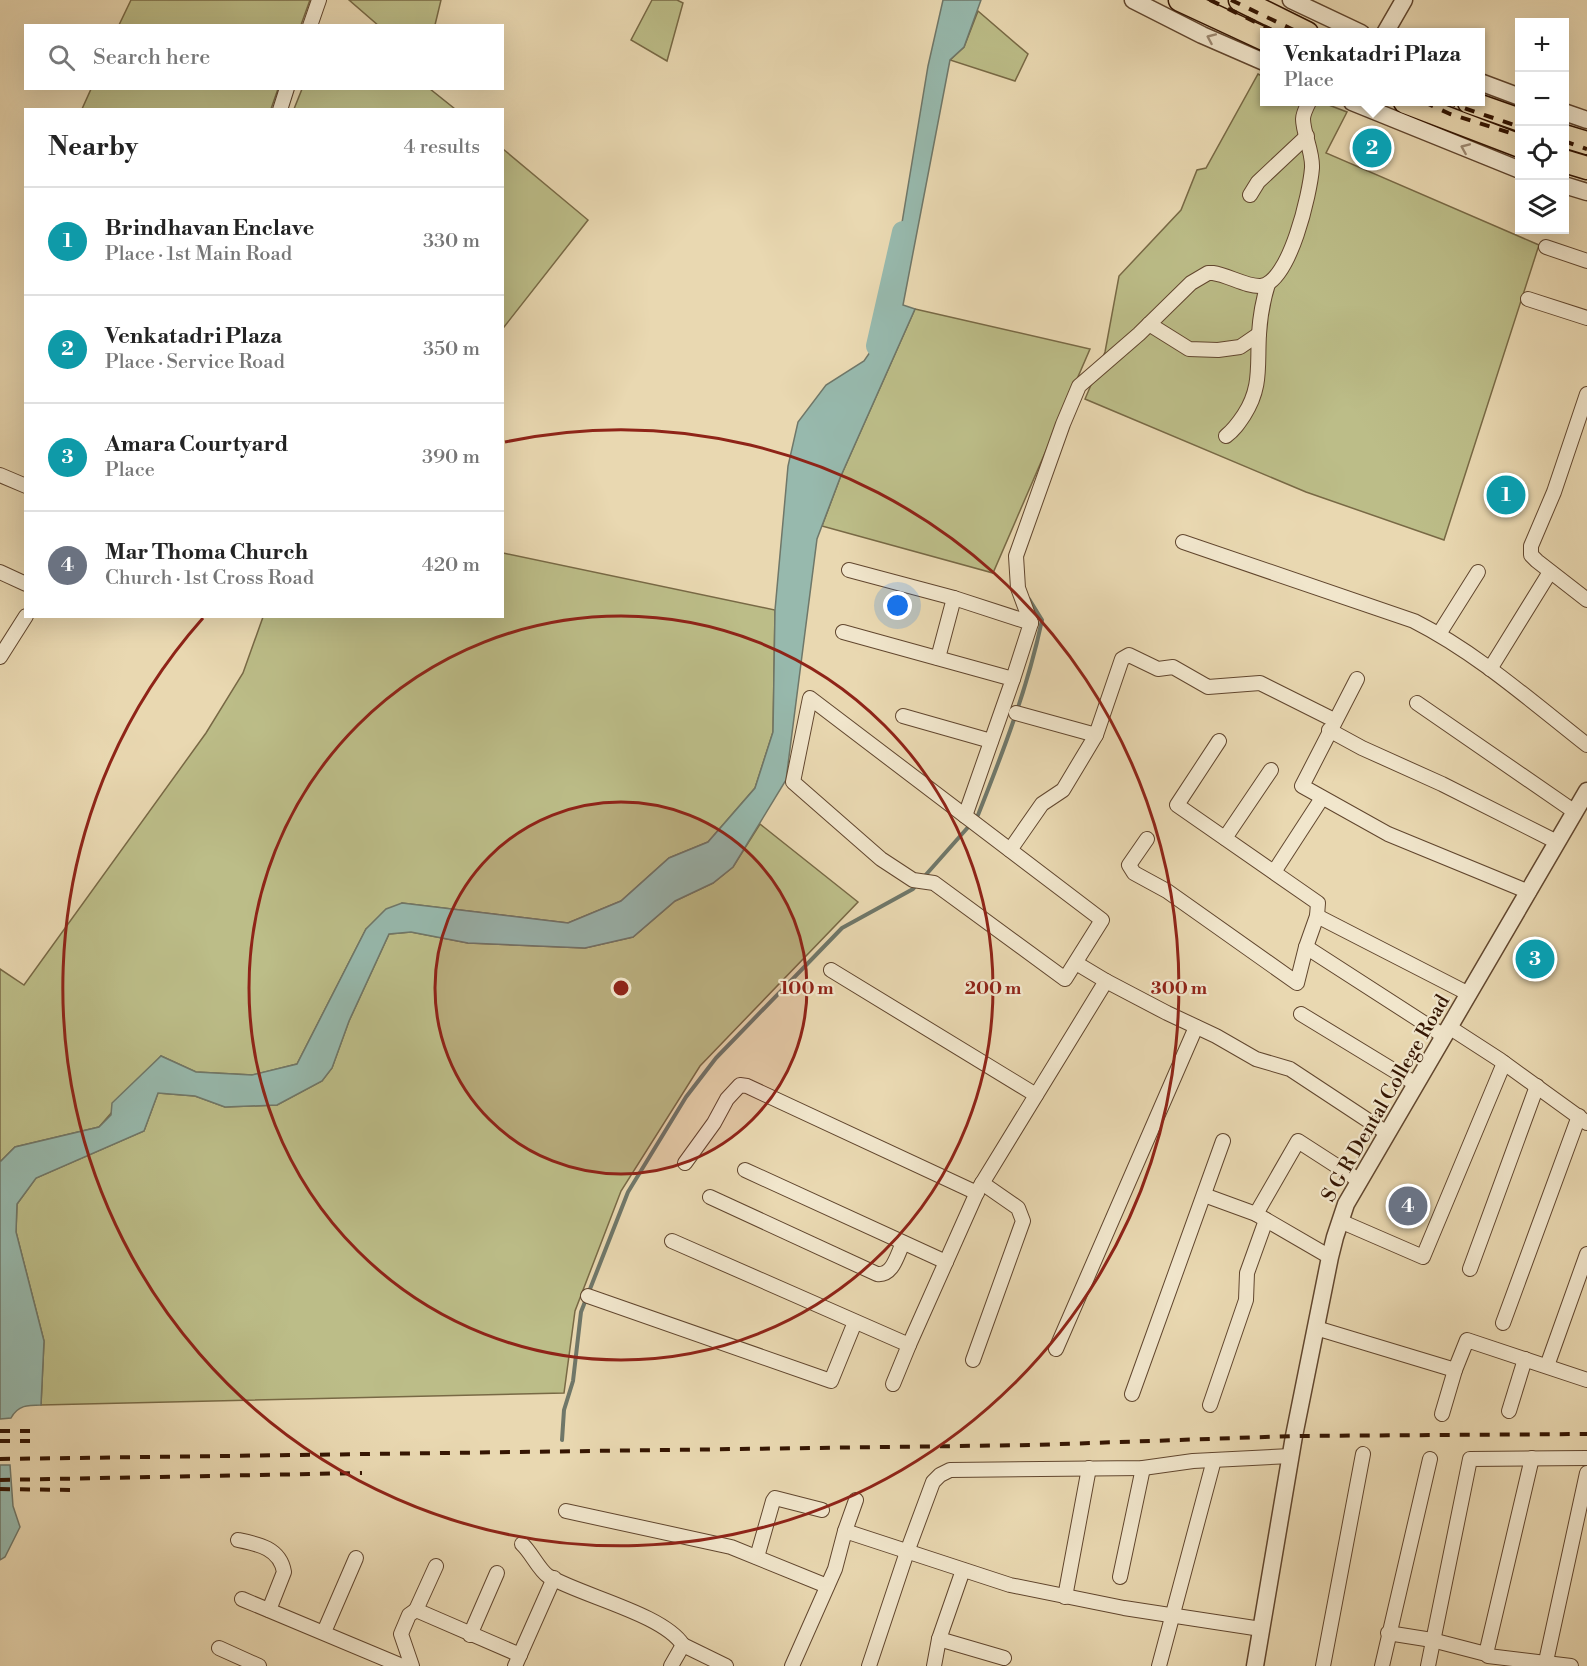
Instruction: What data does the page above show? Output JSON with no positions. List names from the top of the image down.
{
  "streets": {
    "street": ["S G R Dental College Road"]
  },
  "page": {
    "map_buttons": ["+", "−"],
    "search": "Search here",
    "popup": ["Venkatadri Plaza", "Place"],
    "heading": ["Nearby", "4 results"],
    "pins": [
      "2",
      "1",
      "3",
      "4"
    ],
    "list": [
      {
        "mark": "1",
        "name": "Brindhavan Enclave",
        "note": "Place · 1st Main Road",
        "value": "330 m"
      },
      {
        "mark": "2",
        "name": "Venkatadri Plaza",
        "note": "Place · Service Road",
        "value": "350 m"
      },
      {
        "mark": "3",
        "name": "Amara Courtyard",
        "note": "Place",
        "value": "390 m"
      },
      {
        "mark": "4",
        "name": "Mar Thoma Church",
        "note": "Church · 1st Cross Road",
        "value": "420 m"
      }
    ]
  },
  "rings": ["100 m", "200 m", "300 m"]
}
